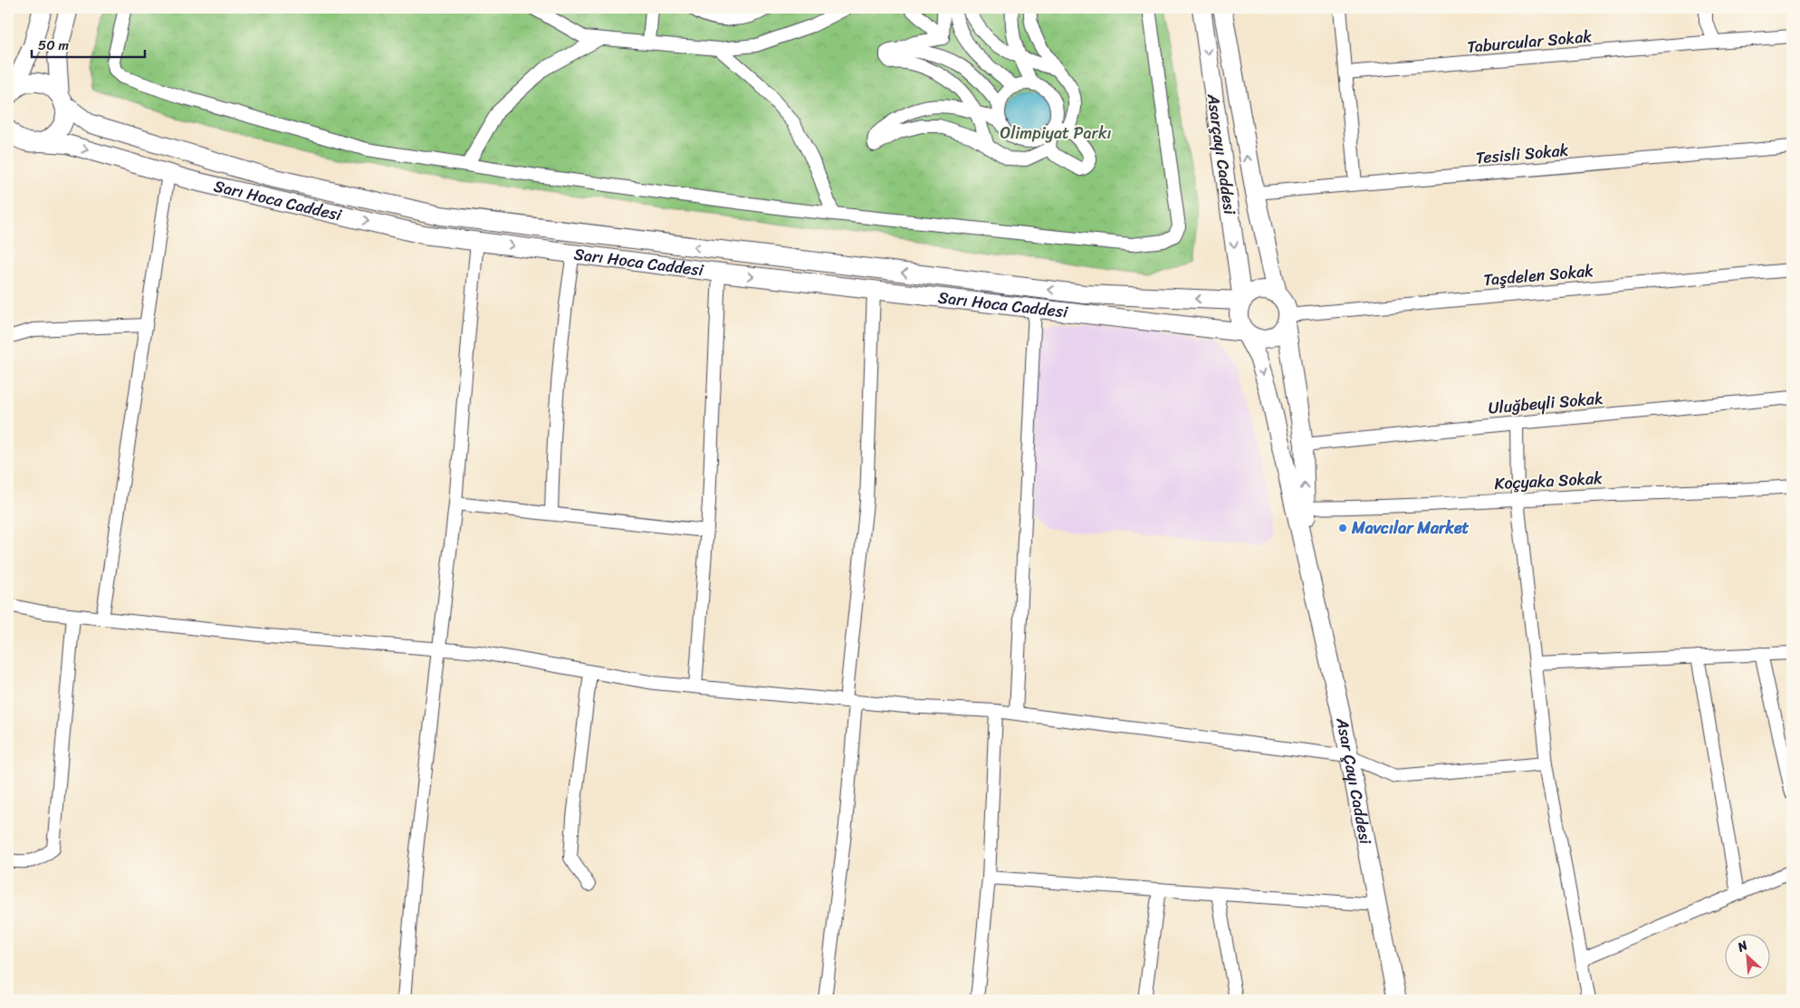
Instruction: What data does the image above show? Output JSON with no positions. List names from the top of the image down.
{
  "streets": {
    "street": [
      "Taburcular Sokak",
      "Asarçayı Caddesi",
      "Tesisli Sokak",
      "Sarı Hoca Caddesi",
      "Taşdelen Sokak",
      "Uluğbeyli Sokak",
      "Koçyaka Sokak",
      "Asar Çayı Caddesi"
    ]
  },
  "crossings": [
    ["Asarçayı Caddesi", "Tesisli Sokak"],
    ["Asarçayı Caddesi", "Sarı Hoca Caddesi"],
    ["Asarçayı Caddesi", "Taşdelen Sokak"],
    ["Sarı Hoca Caddesi", "Taşdelen Sokak"]
  ],
  "parks": ["Olimpiyat Parkı"],
  "places": ["Mavcılar Market"],
  "scale_bar": "50 m",
  "north": "top left"
}
